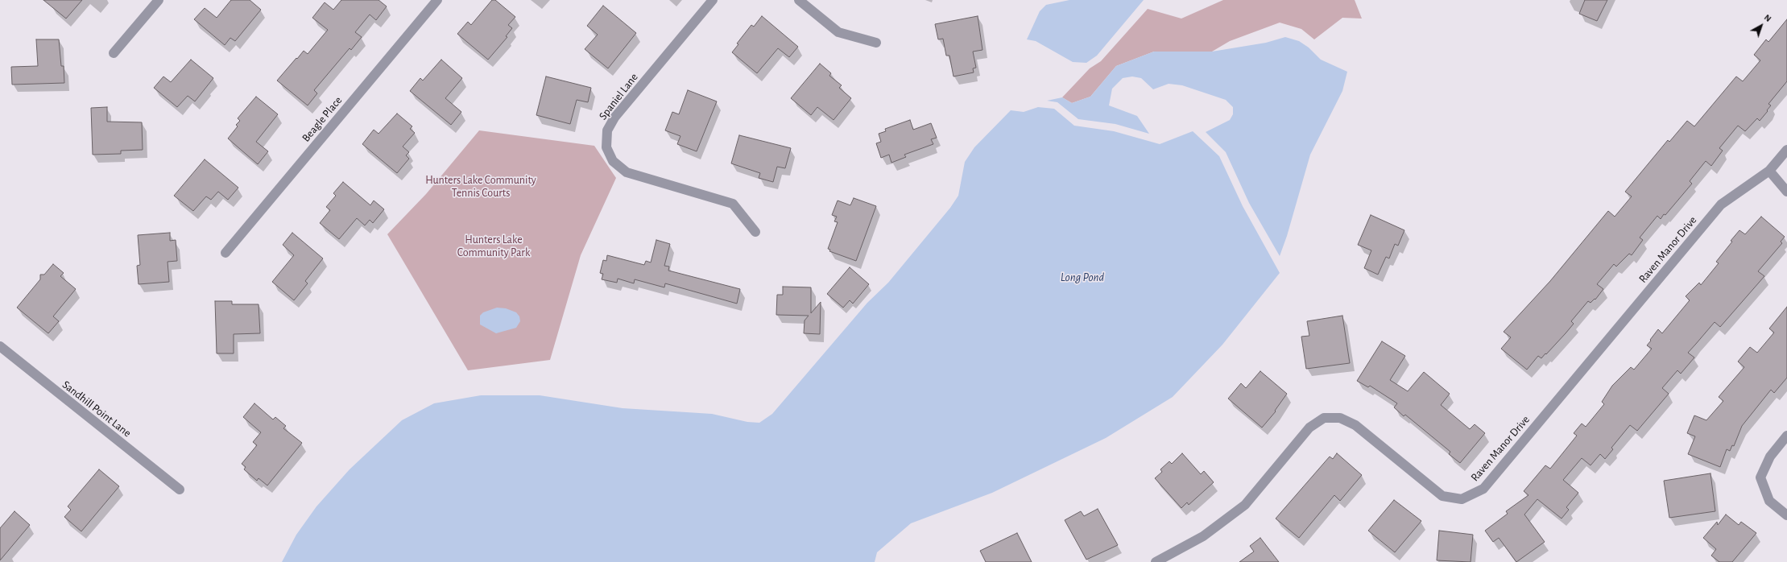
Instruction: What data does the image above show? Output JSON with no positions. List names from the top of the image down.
{
  "streets": {
    "street": [
      "Spaniel Lane",
      "Beagle Place",
      "Raven Manor Drive",
      "Sandhill Point Lane"
    ]
  },
  "water": ["Long Pond"],
  "parks": ["Hunters Lake Community Tennis Courts", "Hunters Lake Community Park"],
  "north": "top right"
}
